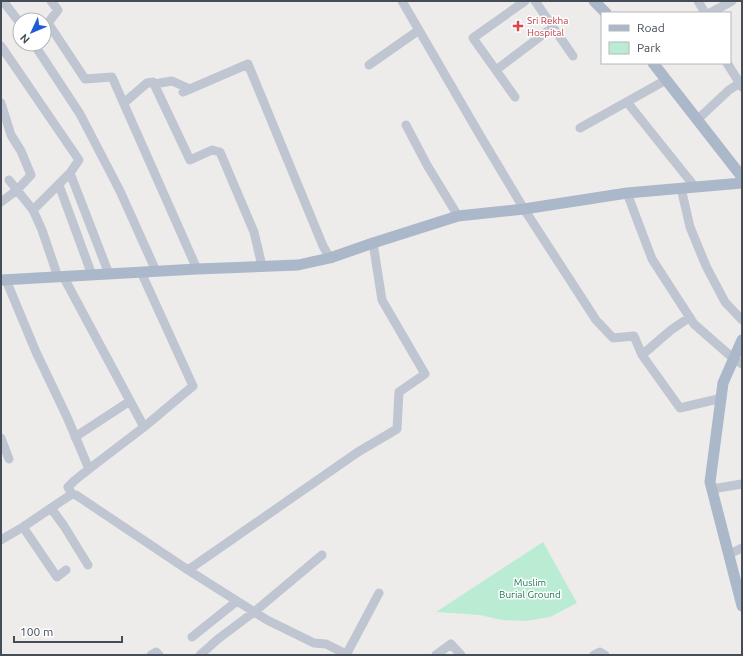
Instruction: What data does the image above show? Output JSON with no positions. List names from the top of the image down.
{
  "parks": ["Muslim Burial Ground"],
  "places": {
    "health": ["Sri Rekha Hospital"]
  },
  "legend": ["Road", "Park"],
  "scale_bar": "100 m",
  "north": "bottom left"
}
